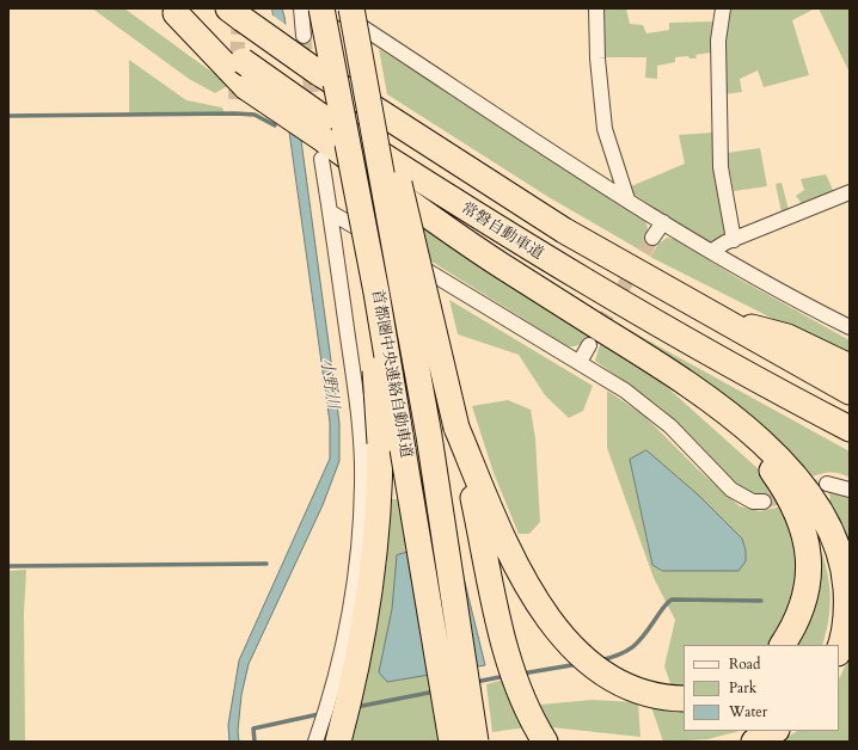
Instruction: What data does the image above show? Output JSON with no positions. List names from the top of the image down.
{
  "streets": {
    "highway": ["常磐自動車道", "首都圏中央連絡自動車道"]
  },
  "water": ["小野川"],
  "legend": ["Road", "Park", "Water"]
}
